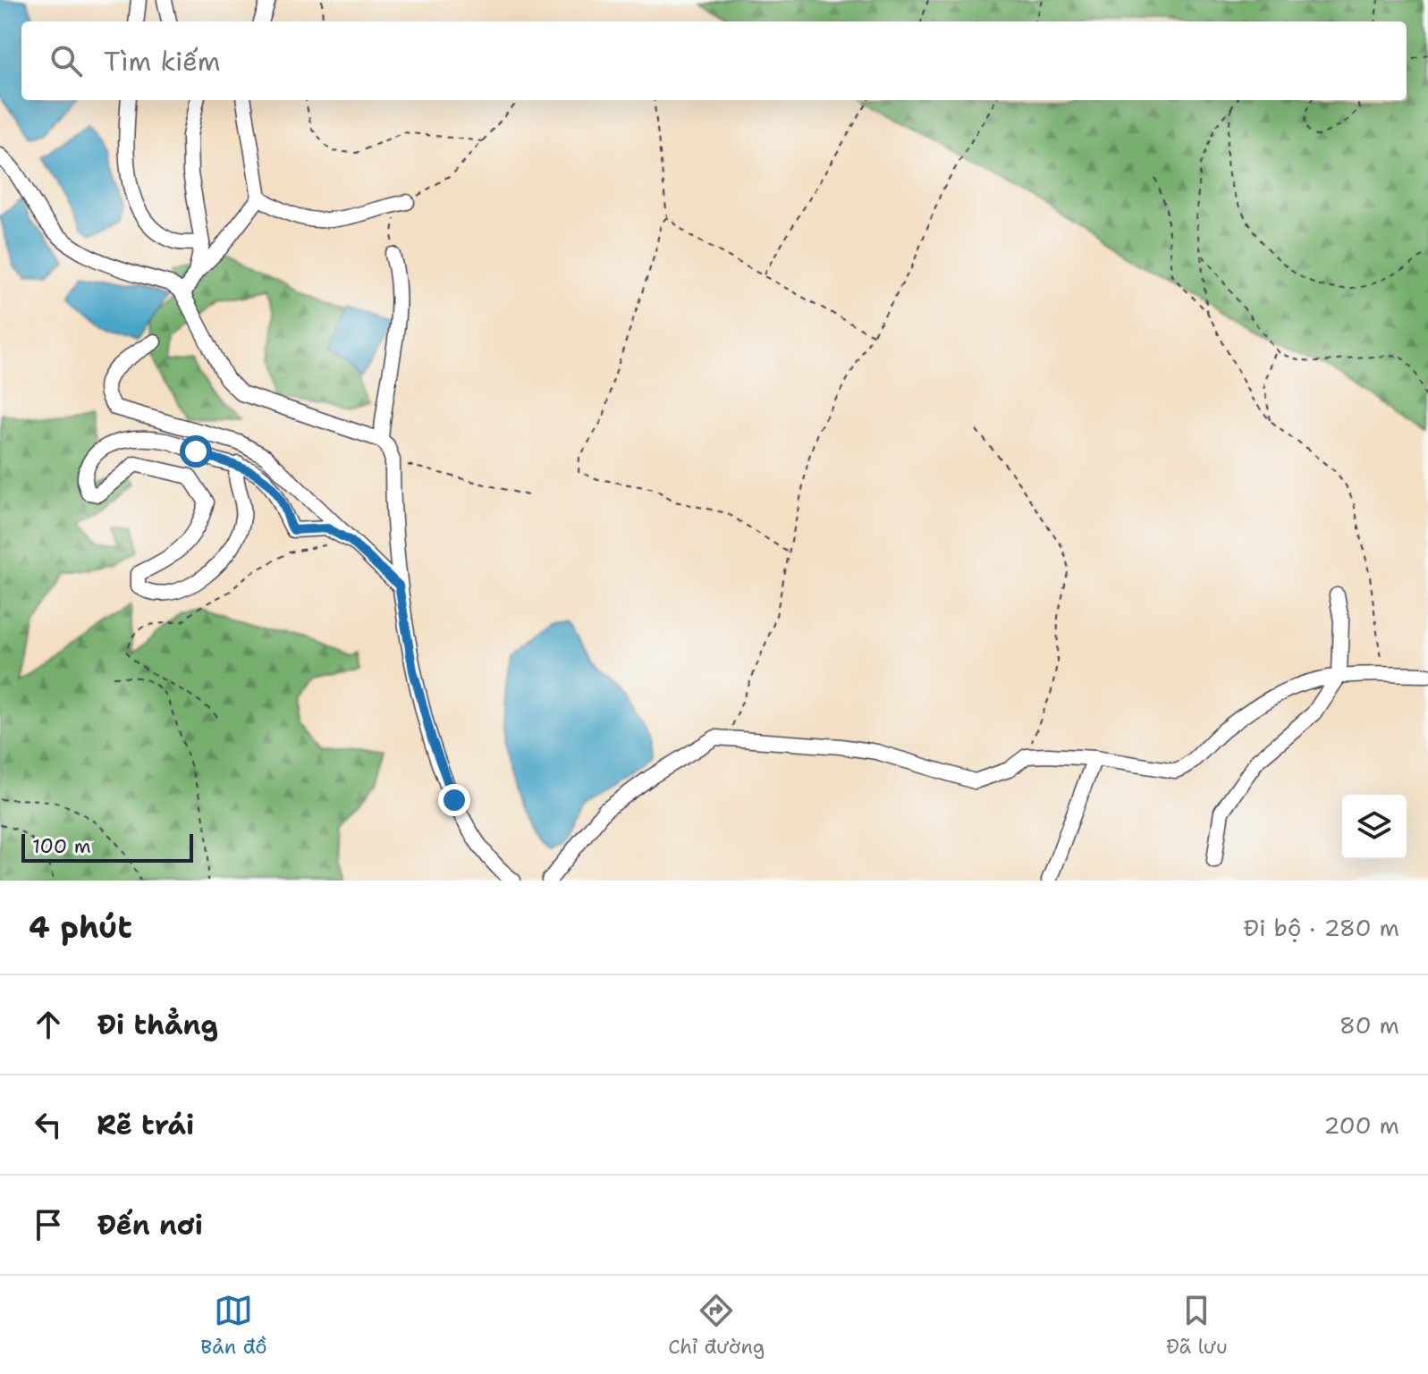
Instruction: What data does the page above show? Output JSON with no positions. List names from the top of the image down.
{
  "scale_bar": "100 m",
  "page": {
    "search": "Tìm kiếm",
    "scale": "100 m",
    "heading": ["4 phút", "Đi bộ · 280 m"],
    "list": [
      ["Đi thẳng", "80 m"],
      ["Rẽ trái", "200 m"],
      "Đến nơi"
    ],
    "nav": ["Bản đồ", "Chỉ đường", "Đã lưu"]
  }
}
